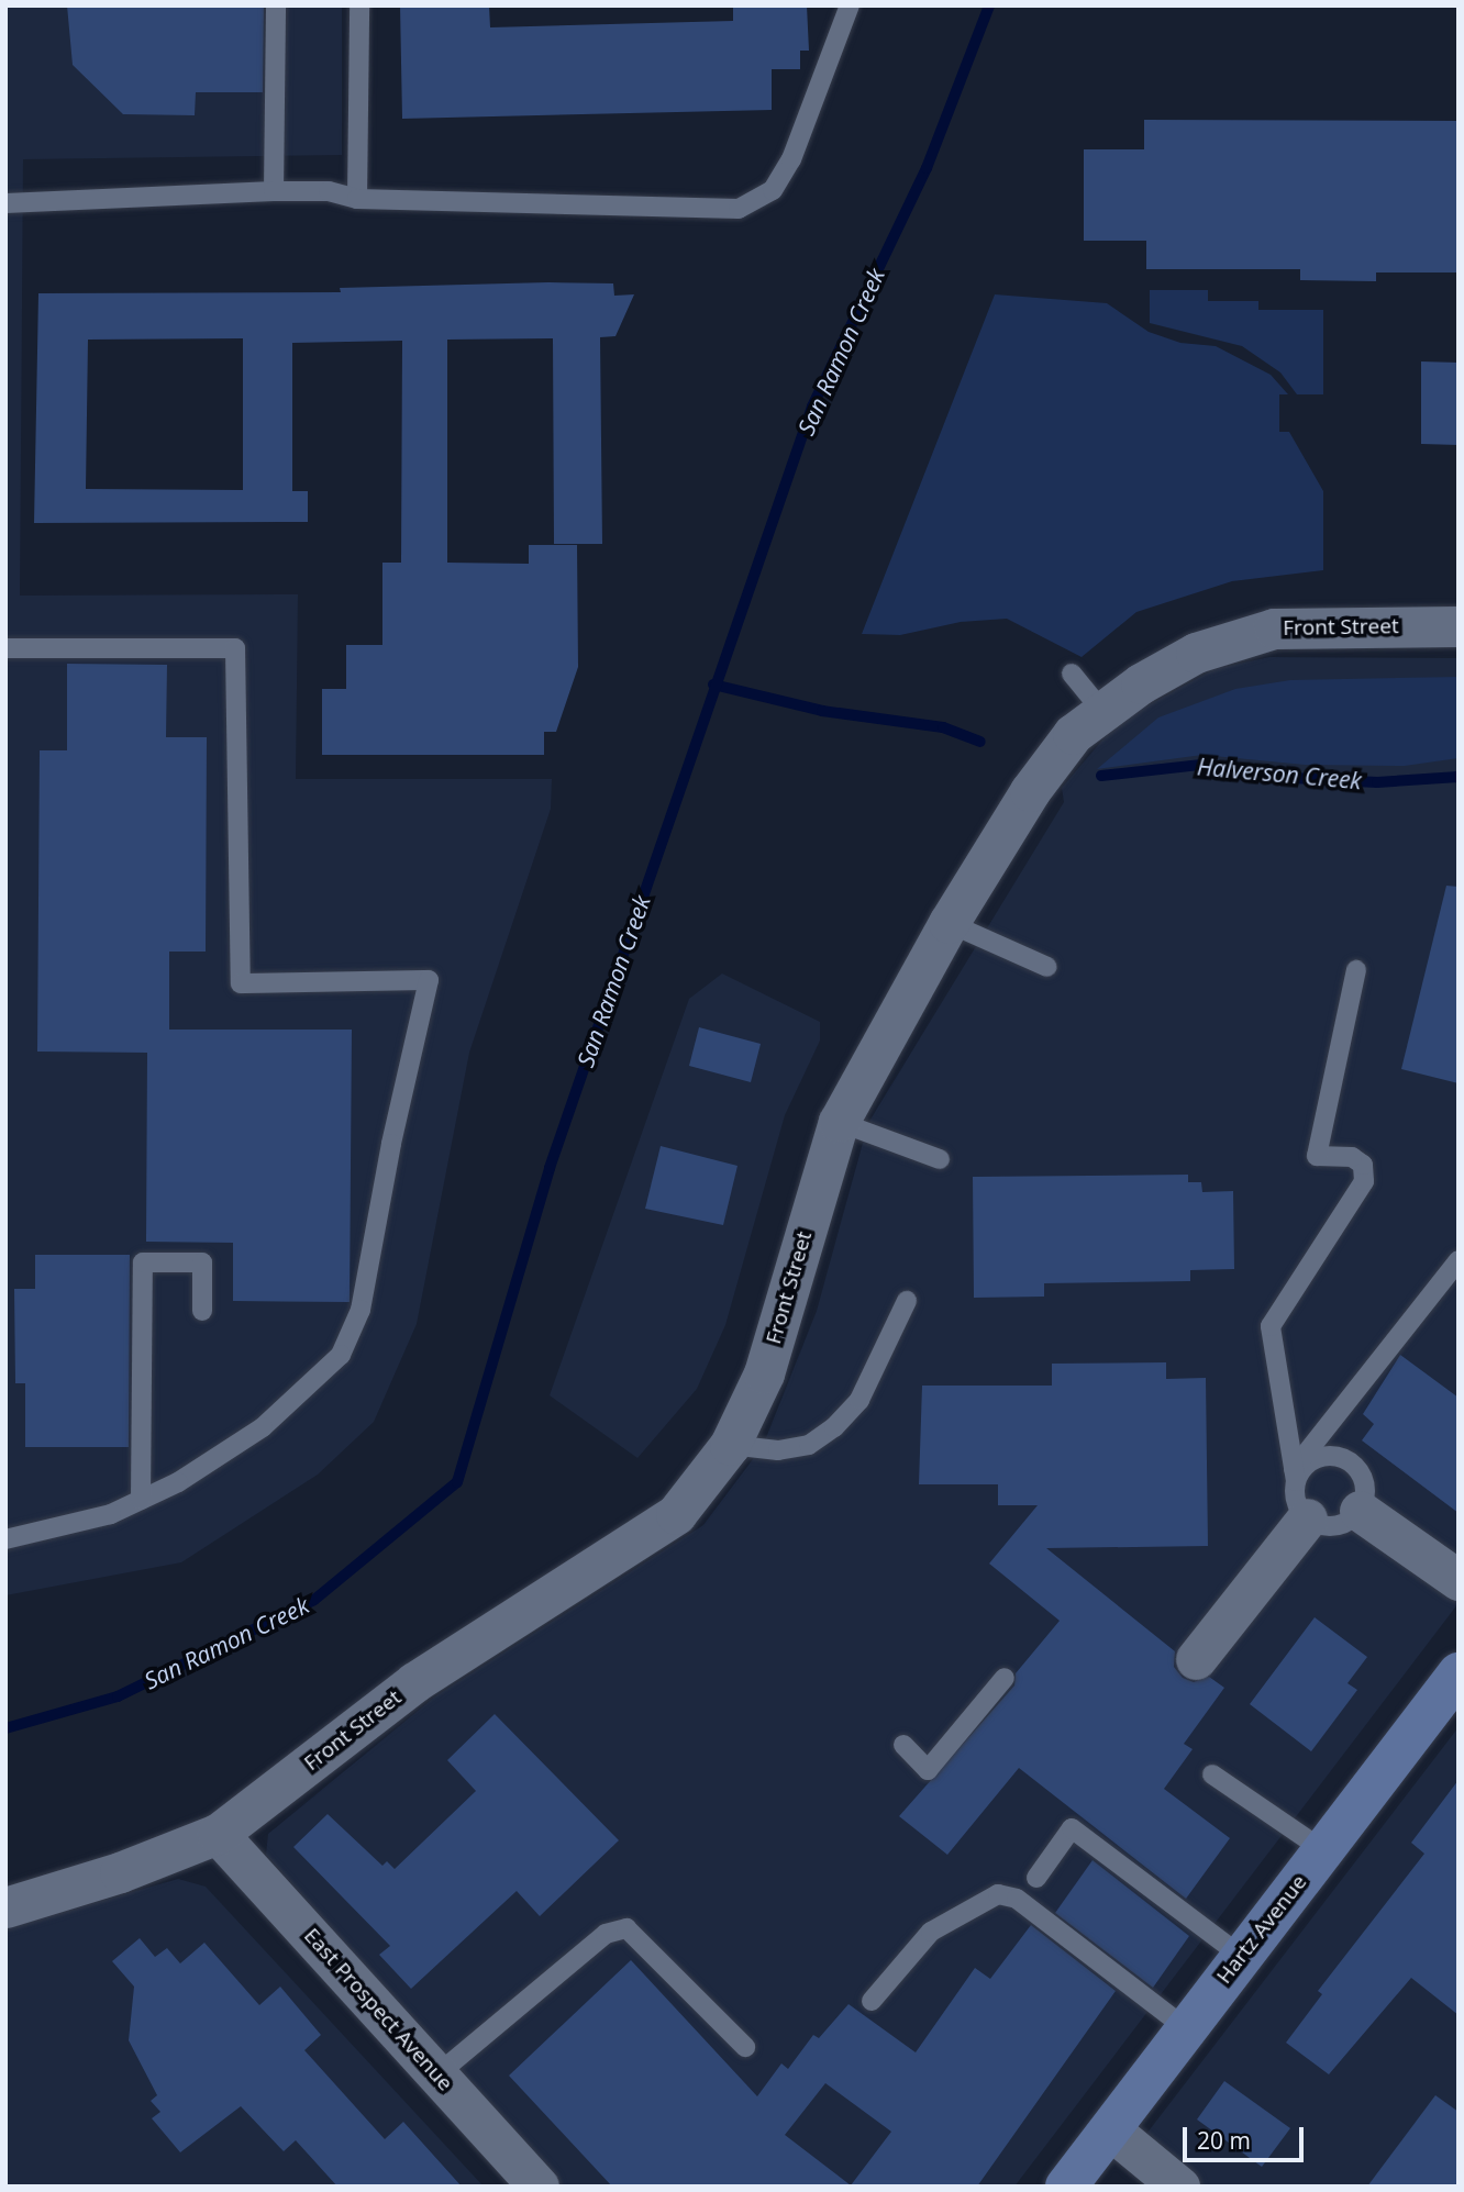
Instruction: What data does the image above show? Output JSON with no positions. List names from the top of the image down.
{
  "streets": {
    "street": ["Front Street", "Hartz Avenue", "East Prospect Avenue"]
  },
  "crossings": [
    ["Front Street", "East Prospect Avenue"]
  ],
  "water": ["San Ramon Creek", "Halverson Creek"],
  "scale_bar": "20 m"
}
